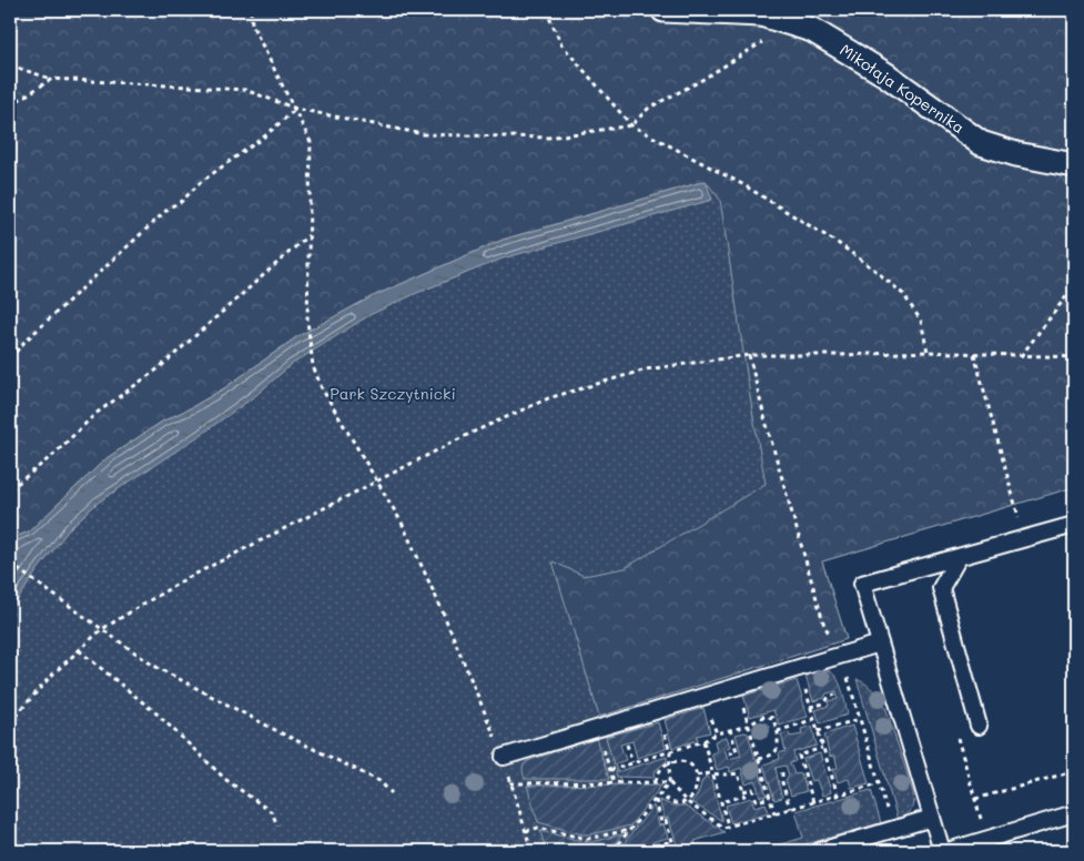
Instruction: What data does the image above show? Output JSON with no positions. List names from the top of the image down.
{
  "streets": {
    "street": ["Mikołaja Kopernika"]
  },
  "parks": ["Park Szczytnicki"]
}
